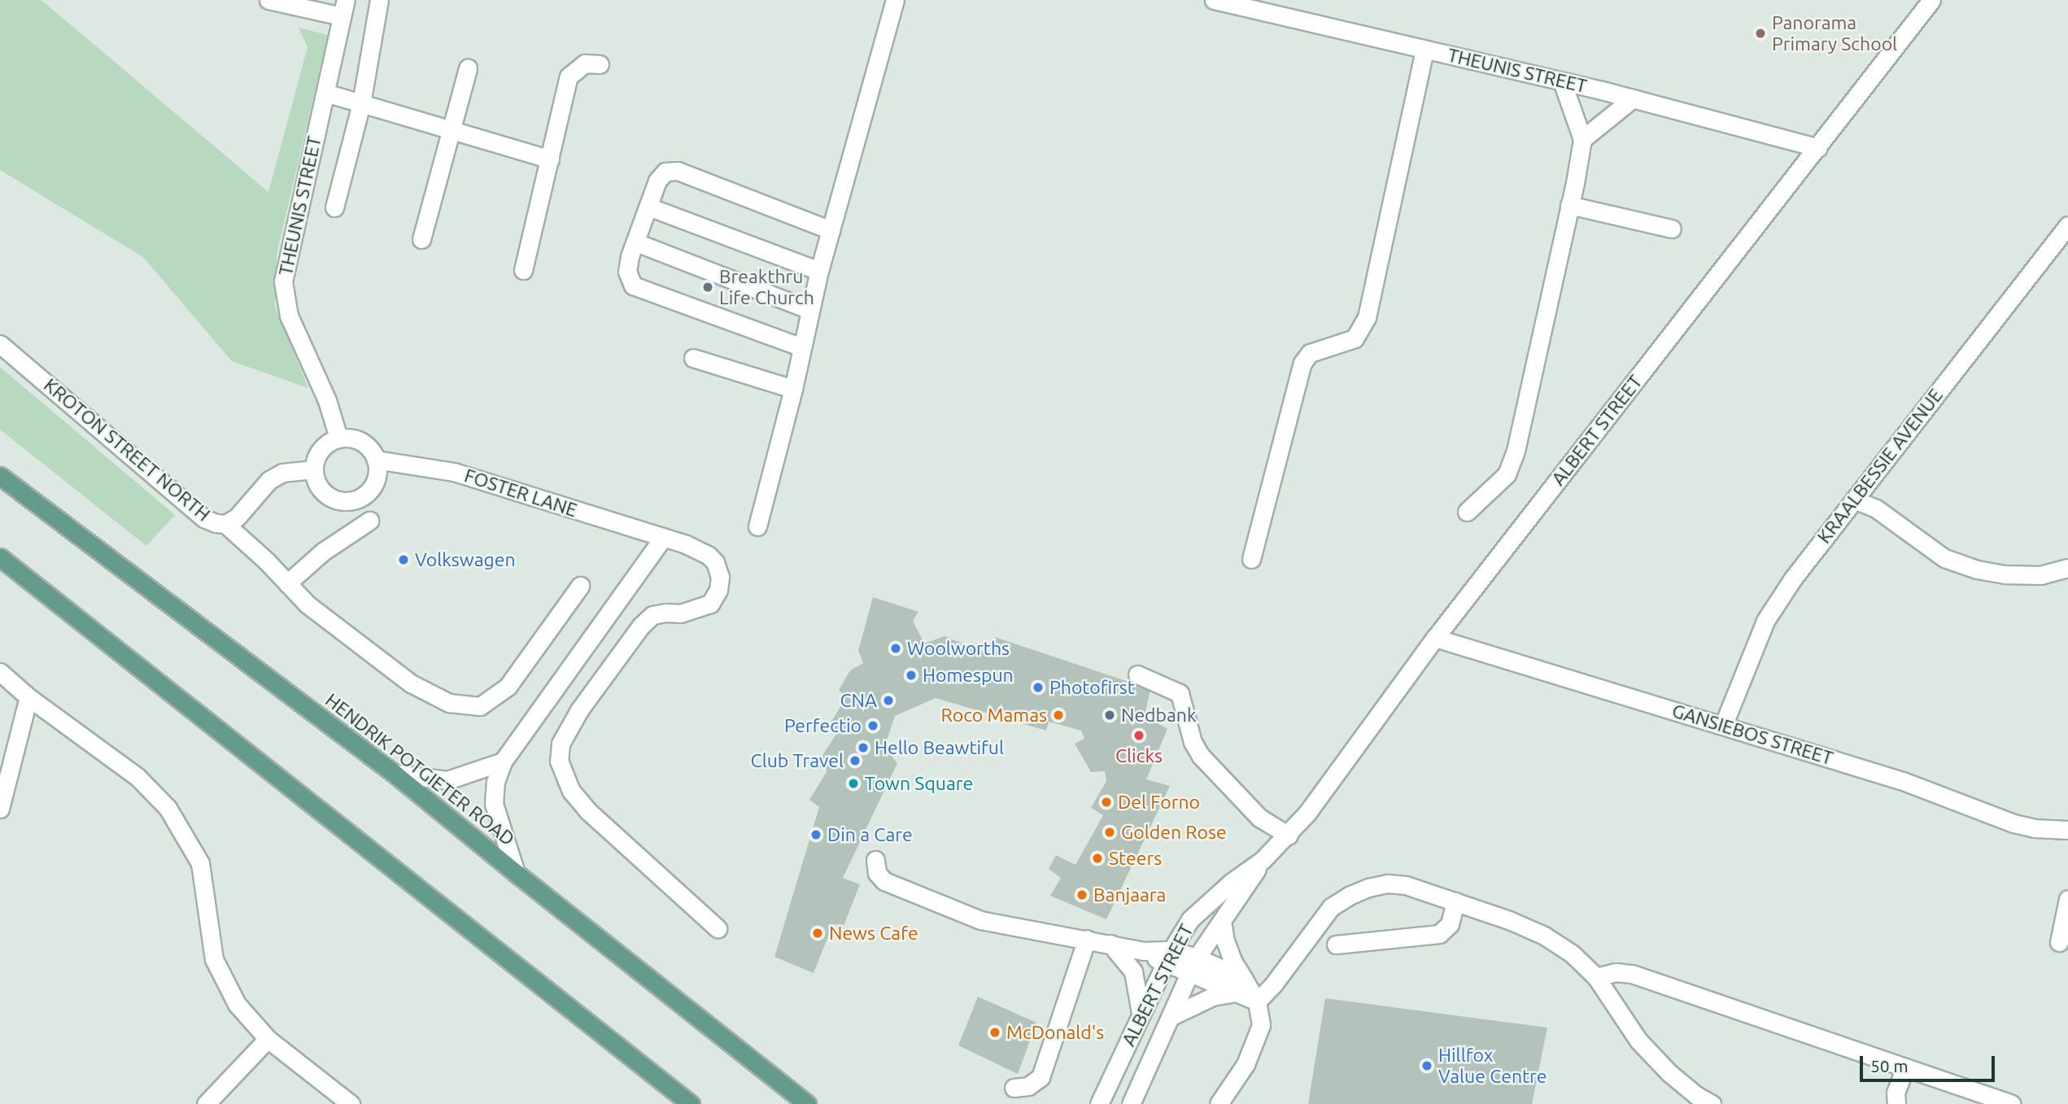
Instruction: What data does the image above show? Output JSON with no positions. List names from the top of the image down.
{
  "streets": {
    "main road": ["HENDRIK POTGIETER ROAD"],
    "street": [
      "THEUNIS STREET",
      "ALBERT STREET",
      "KROTON STREET NORTH",
      "KRAALBESSIE AVENUE",
      "FOSTER LANE",
      "GANSIEBOS STREET"
    ]
  },
  "crossings": [
    ["THEUNIS STREET", "ALBERT STREET"],
    ["THEUNIS STREET", "KROTON STREET NORTH"],
    ["THEUNIS STREET", "FOSTER LANE"],
    ["ALBERT STREET", "GANSIEBOS STREET"],
    ["KROTON STREET NORTH", "FOSTER LANE"],
    ["KRAALBESSIE AVENUE", "GANSIEBOS STREET"]
  ],
  "places": [
    "Panorama Primary School",
    "Breakthru Life Church",
    "Volkswagen",
    "Woolworths",
    "Homespun",
    "Photofirst",
    "CNA",
    "Roco Mamas",
    "Nedbank",
    "Perfectio",
    "Clicks",
    "Hello Beawtiful",
    "Club Travel",
    "Town Square",
    "Del Forno",
    "Golden Rose",
    "Din a Care",
    "Steers",
    "Banjaara",
    "News Cafe",
    "McDonald's",
    "Hillfox Value Centre"
  ],
  "scale_bar": "50 m"
}
